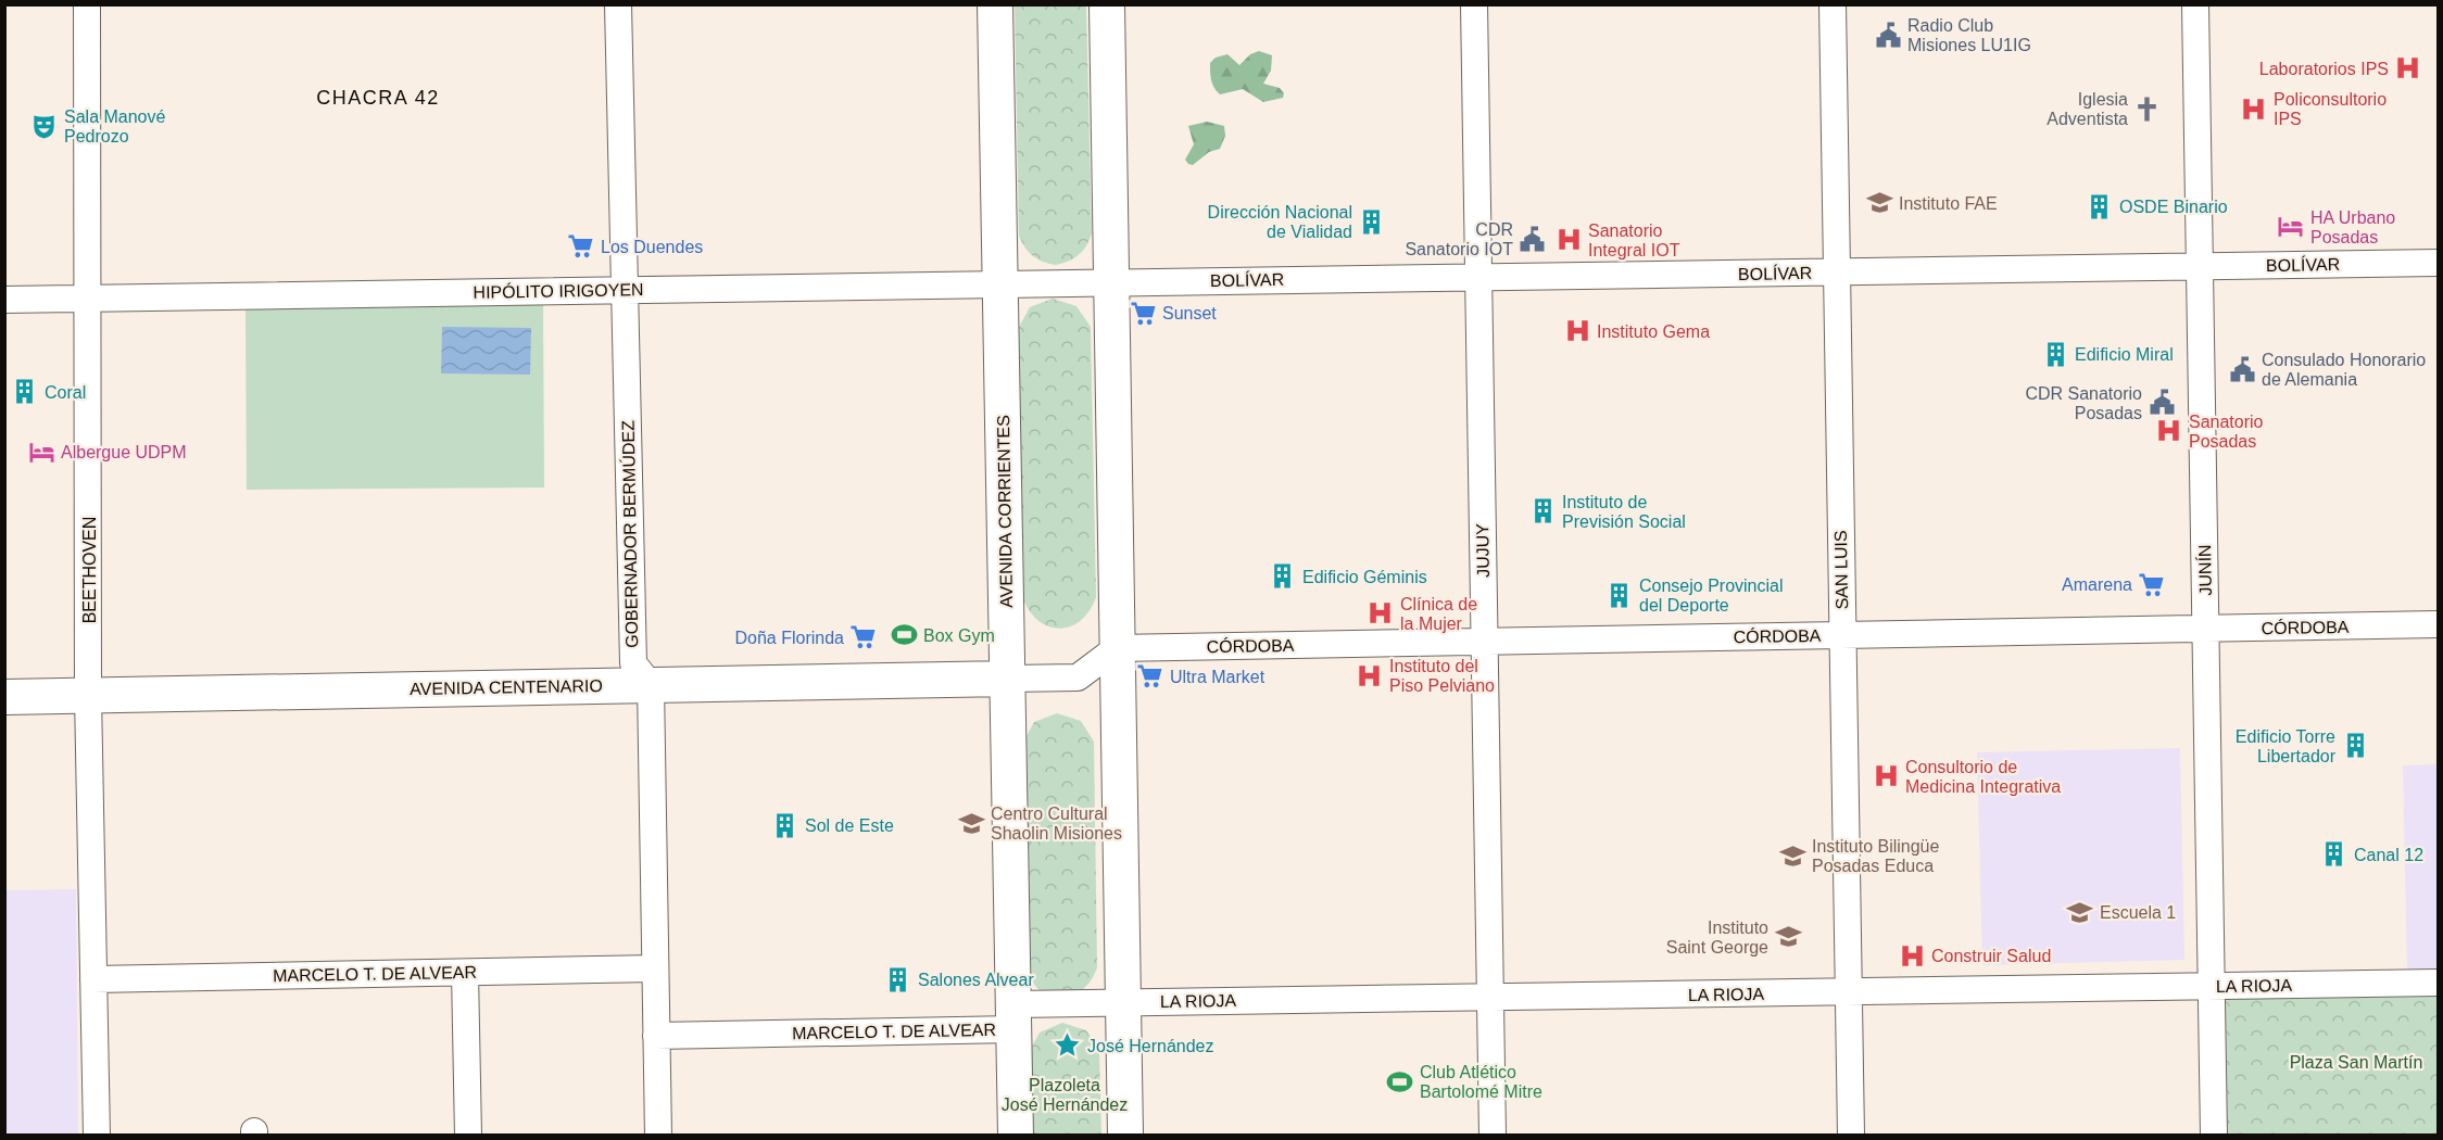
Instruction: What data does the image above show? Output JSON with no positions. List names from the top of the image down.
{
  "streets": {
    "main road": ["AVENIDA CORRIENTES", "AVENIDA CENTENARIO"],
    "street": [
      "BOLÍVAR",
      "HIPÓLITO IRIGOYEN",
      "GOBERNADOR BERMÚDEZ",
      "JUJUY",
      "BEETHOVEN",
      "SAN LUIS",
      "JUNÍN",
      "CÓRDOBA",
      "MARCELO T. DE ALVEAR",
      "LA RIOJA"
    ]
  },
  "crossings": [
    ["BOLÍVAR", "HIPÓLITO IRIGOYEN"],
    ["BOLÍVAR", "JUJUY"],
    ["BOLÍVAR", "SAN LUIS"],
    ["BOLÍVAR", "JUNÍN"],
    ["HIPÓLITO IRIGOYEN", "AVENIDA CORRIENTES"],
    ["HIPÓLITO IRIGOYEN", "GOBERNADOR BERMÚDEZ"],
    ["HIPÓLITO IRIGOYEN", "BEETHOVEN"],
    ["AVENIDA CORRIENTES", "AVENIDA CENTENARIO"],
    ["AVENIDA CORRIENTES", "MARCELO T. DE ALVEAR"],
    ["AVENIDA CORRIENTES", "LA RIOJA"],
    ["GOBERNADOR BERMÚDEZ", "AVENIDA CENTENARIO"],
    ["JUJUY", "CÓRDOBA"],
    ["JUJUY", "LA RIOJA"],
    ["BEETHOVEN", "AVENIDA CENTENARIO"],
    ["BEETHOVEN", "MARCELO T. DE ALVEAR"],
    ["SAN LUIS", "CÓRDOBA"],
    ["SAN LUIS", "LA RIOJA"],
    ["JUNÍN", "CÓRDOBA"],
    ["JUNÍN", "LA RIOJA"],
    ["MARCELO T. DE ALVEAR", "LA RIOJA"]
  ],
  "districts": ["CHACRA 42"],
  "parks": ["Plaza San Martín", "Plazoleta José Hernández"],
  "places": {
    "public building": [
      "Radio Club Misiones LU1IG",
      "CDR Sanatorio IOT",
      "Consulado Honorario de Alemania",
      "CDR Sanatorio Posadas"
    ],
    "hospital": [
      "Laboratorios IPS",
      "Policonsultorio IPS",
      "Sanatorio Integral IOT",
      "Instituto Gema",
      "Sanatorio Posadas",
      "Clínica de la Mujer",
      "Instituto del Piso Pelviano",
      "Consultorio de Medicina Integrativa",
      "Construir Salud"
    ],
    "church": ["Iglesia Adventista"],
    "theatre": ["Sala Manové Pedrozo"],
    "school or university": [
      "Instituto FAE",
      "Centro Cultural Shaolin Misiones",
      "Instituto Bilingüe Posadas Educa",
      "Escuela 1",
      "Instituto Saint George"
    ],
    "building": [
      "OSDE Binario",
      "Dirección Nacional de Vialidad",
      "Edificio Miral",
      "Coral",
      "Instituto de Previsión Social",
      "Edificio Géminis",
      "Consejo Provincial del Deporte",
      "Edificio Torre Libertador",
      "Sol de Este",
      "Canal 12",
      "Salones Alvear"
    ],
    "hotel": ["HA Urbano Posadas", "Albergue UDPM"],
    "supermarket": [
      "Los Duendes",
      "Sunset",
      "Amarena",
      "Doña Florinda",
      "Ultra Market"
    ],
    "sports": ["Box Gym", "Club Atlético Bartolomé Mitre"],
    "place": ["José Hernández"]
  }
}
